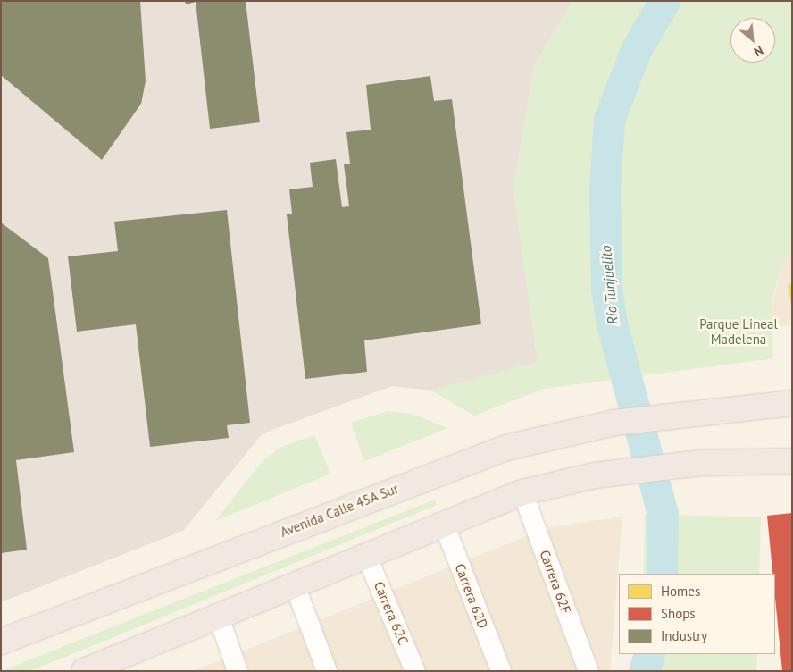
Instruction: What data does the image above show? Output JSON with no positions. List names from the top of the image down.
{
  "streets": {
    "highway": ["Avenida Calle 45A Sur"],
    "street": ["Carrera 62F", "Carrera 62D", "Carrera 62C"]
  },
  "water": ["Río Tunjuelito"],
  "parks": ["Parque Lineal Madelena"],
  "legend": ["Homes", "Shops", "Industry"],
  "north": "bottom right"
}
